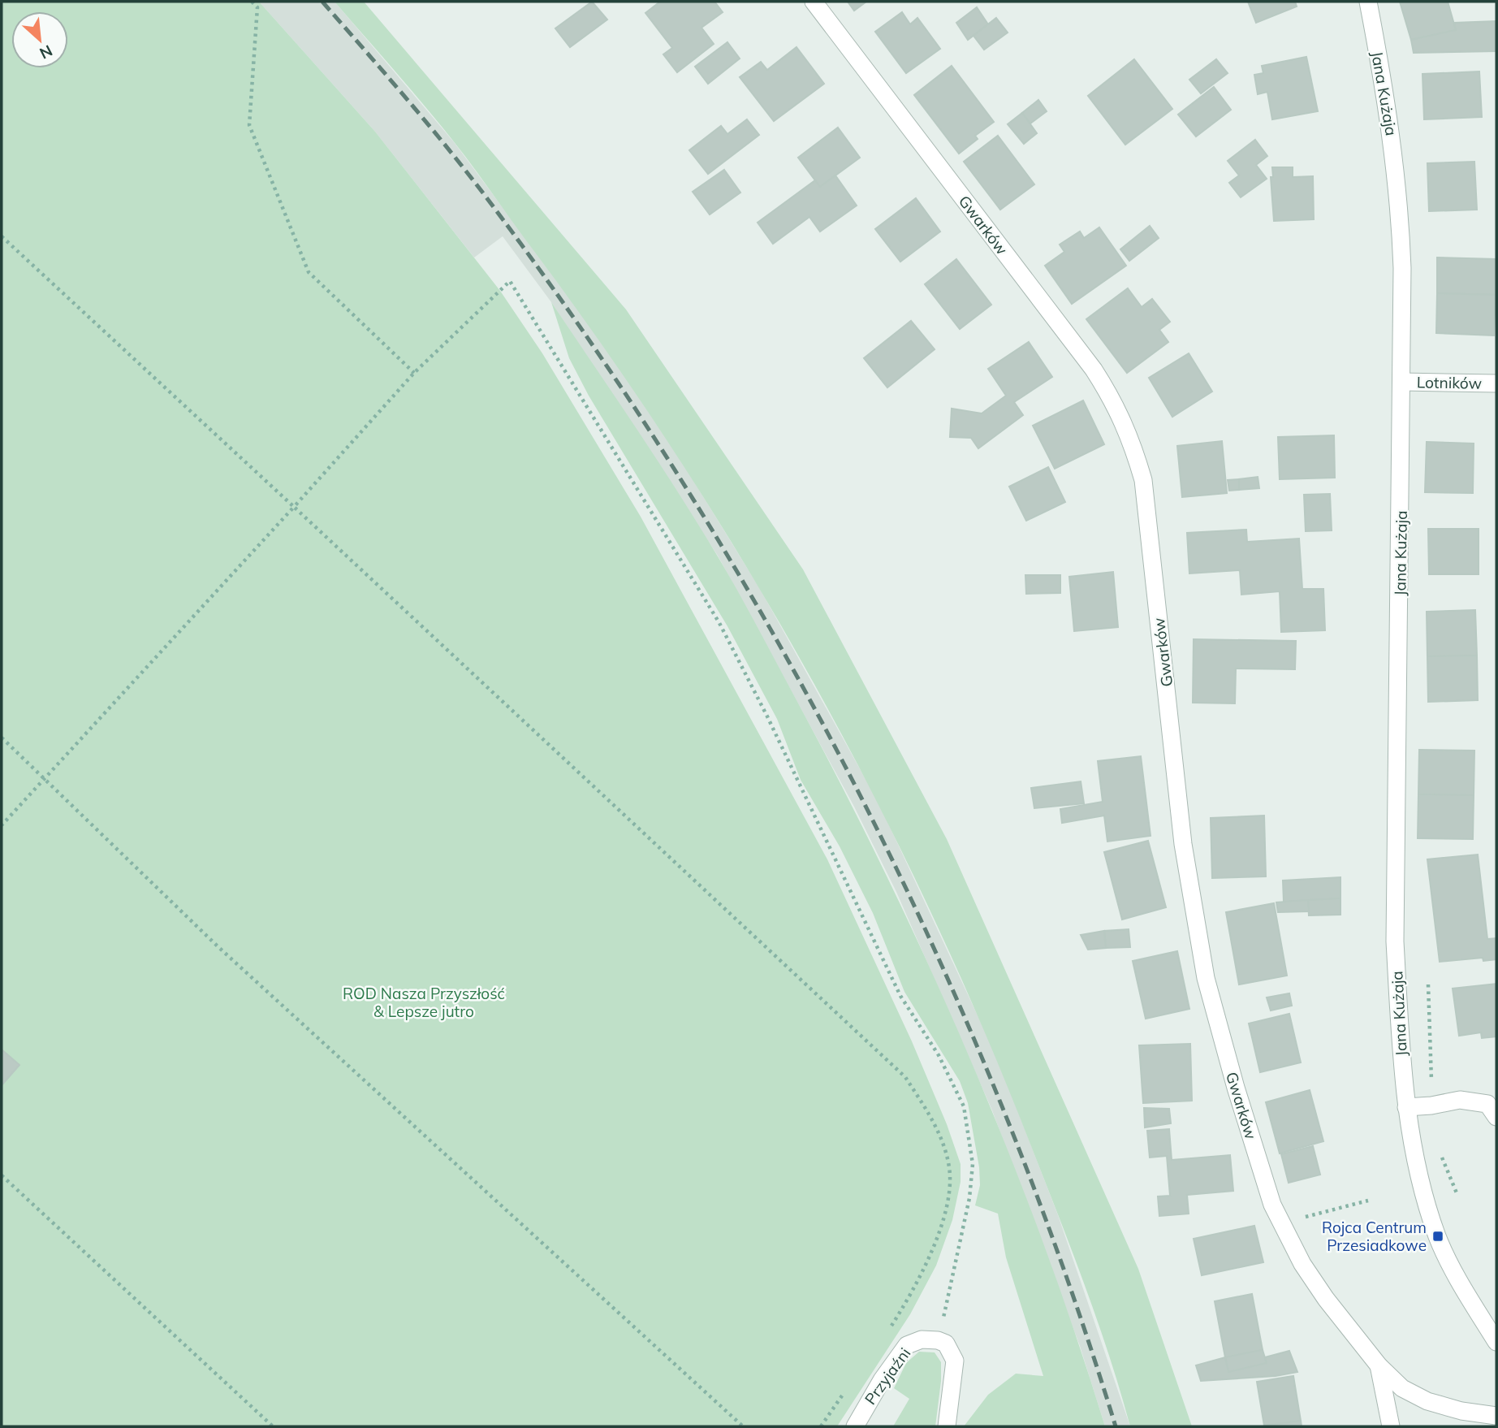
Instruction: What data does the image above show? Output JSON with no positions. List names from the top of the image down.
{
  "streets": {
    "street": [
      "Jana Kużaja",
      "Gwarków",
      "Lotników",
      "Przyjaźni"
    ]
  },
  "crossings": [
    ["Jana Kużaja", "Lotników"]
  ],
  "parks": ["ROD Nasza Przyszłość & Lepsze jutro"],
  "places": {
    "transit": ["Rojca Centrum Przesiadkowe"]
  },
  "north": "bottom right"
}
